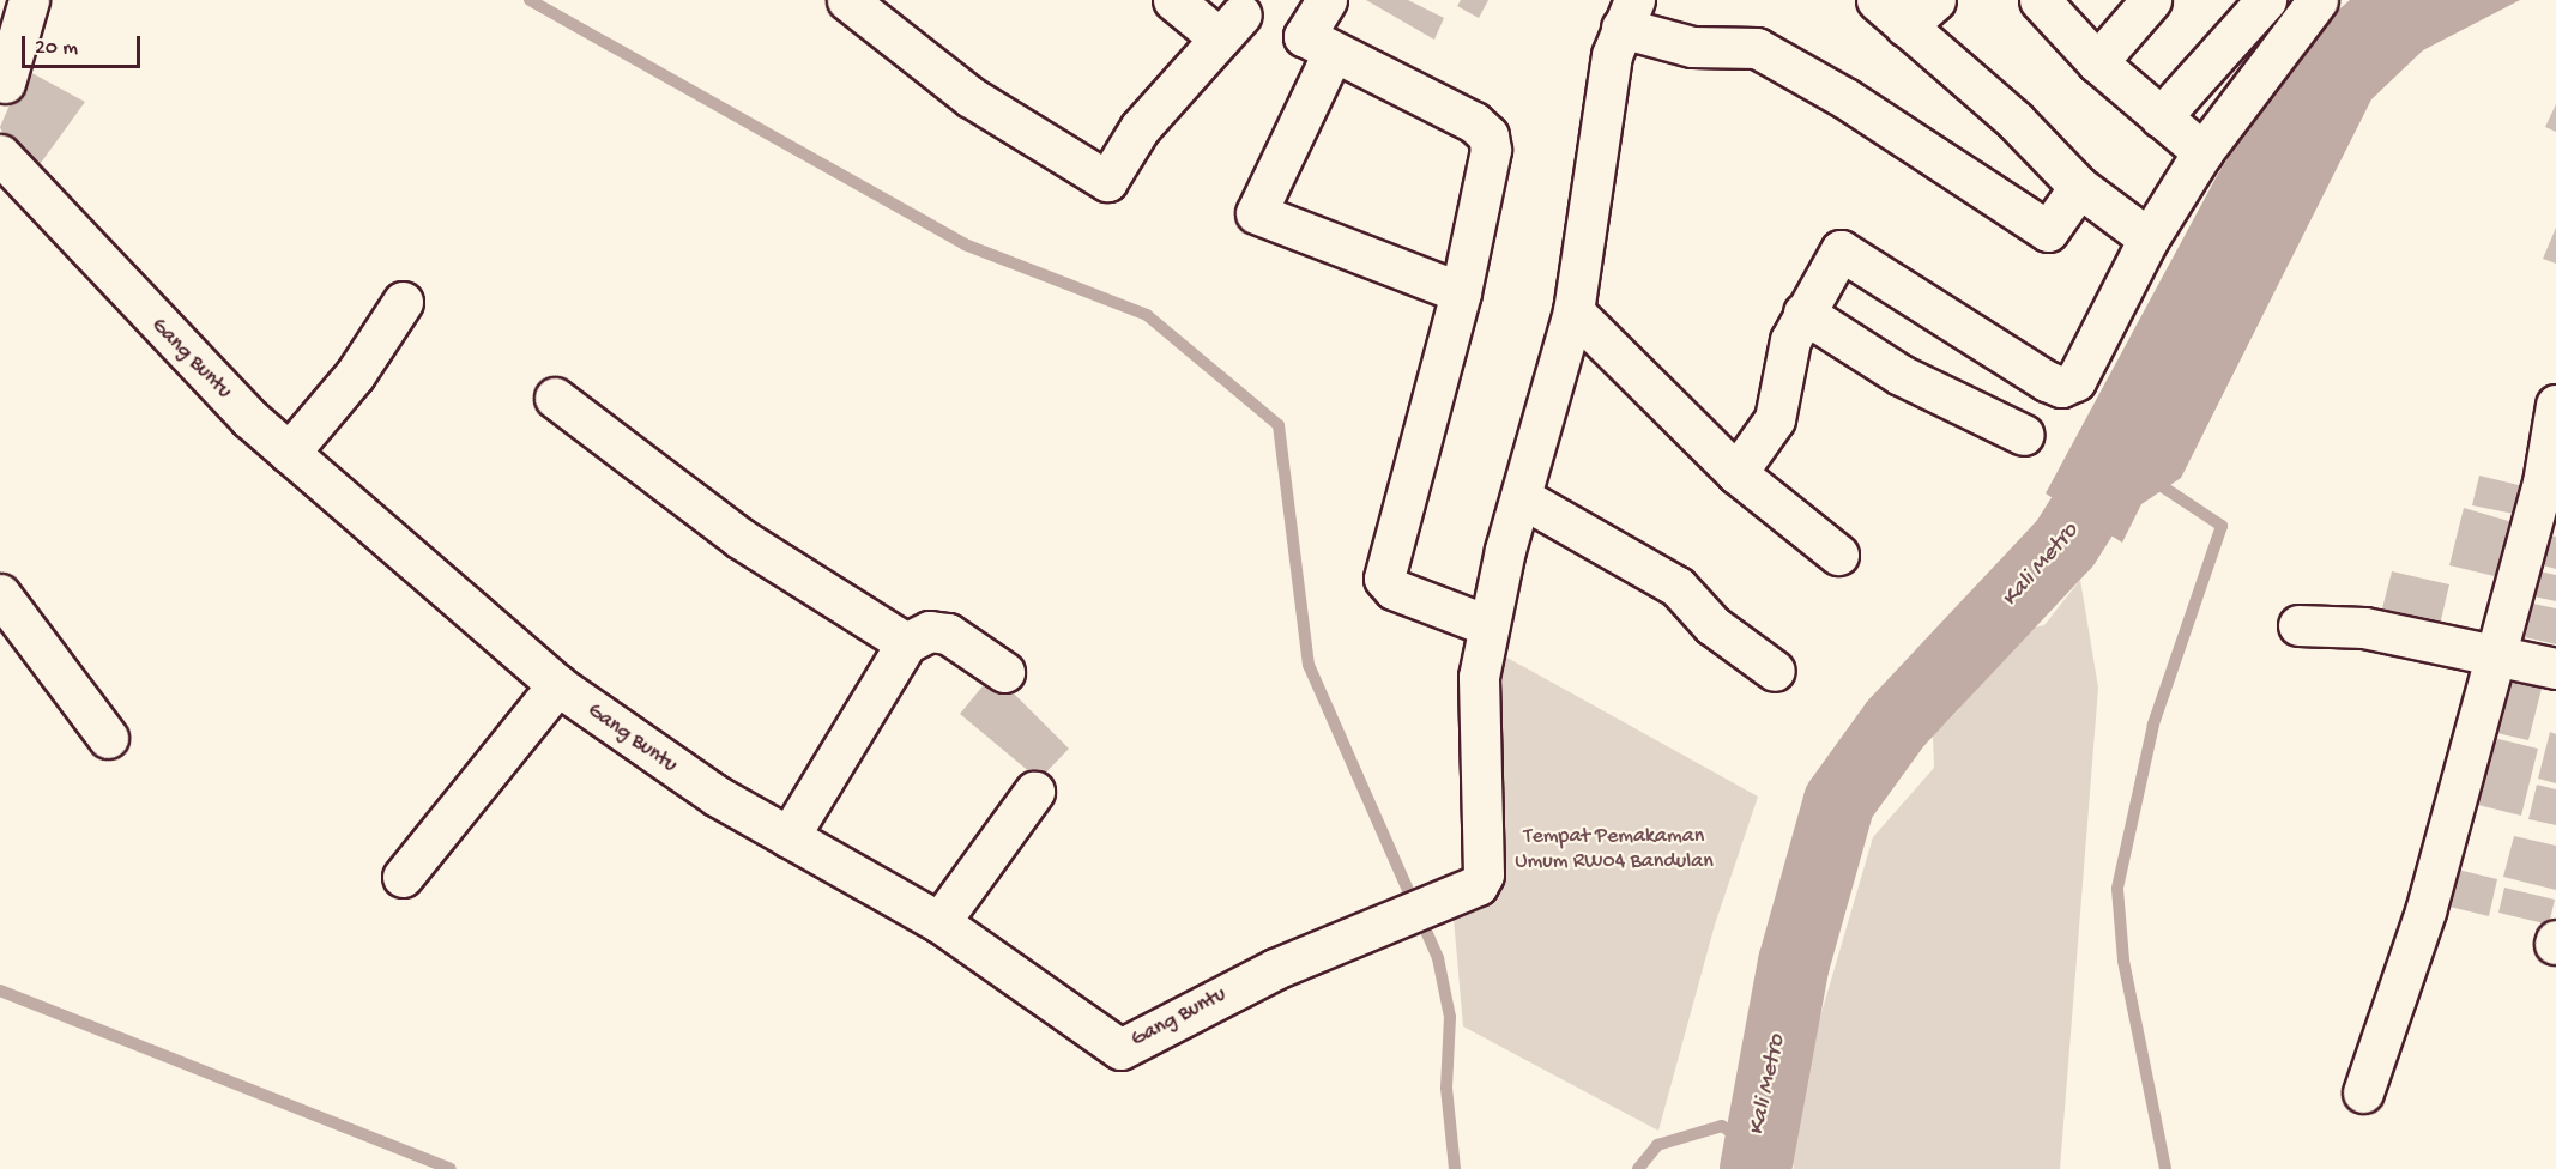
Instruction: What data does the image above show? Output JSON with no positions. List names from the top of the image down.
{
  "streets": {
    "street": ["Gang Buntu"]
  },
  "water": ["Kali Metro"],
  "parks": ["Tempat Pemakaman Umum RW04 Bandulan"],
  "scale_bar": "20 m"
}
